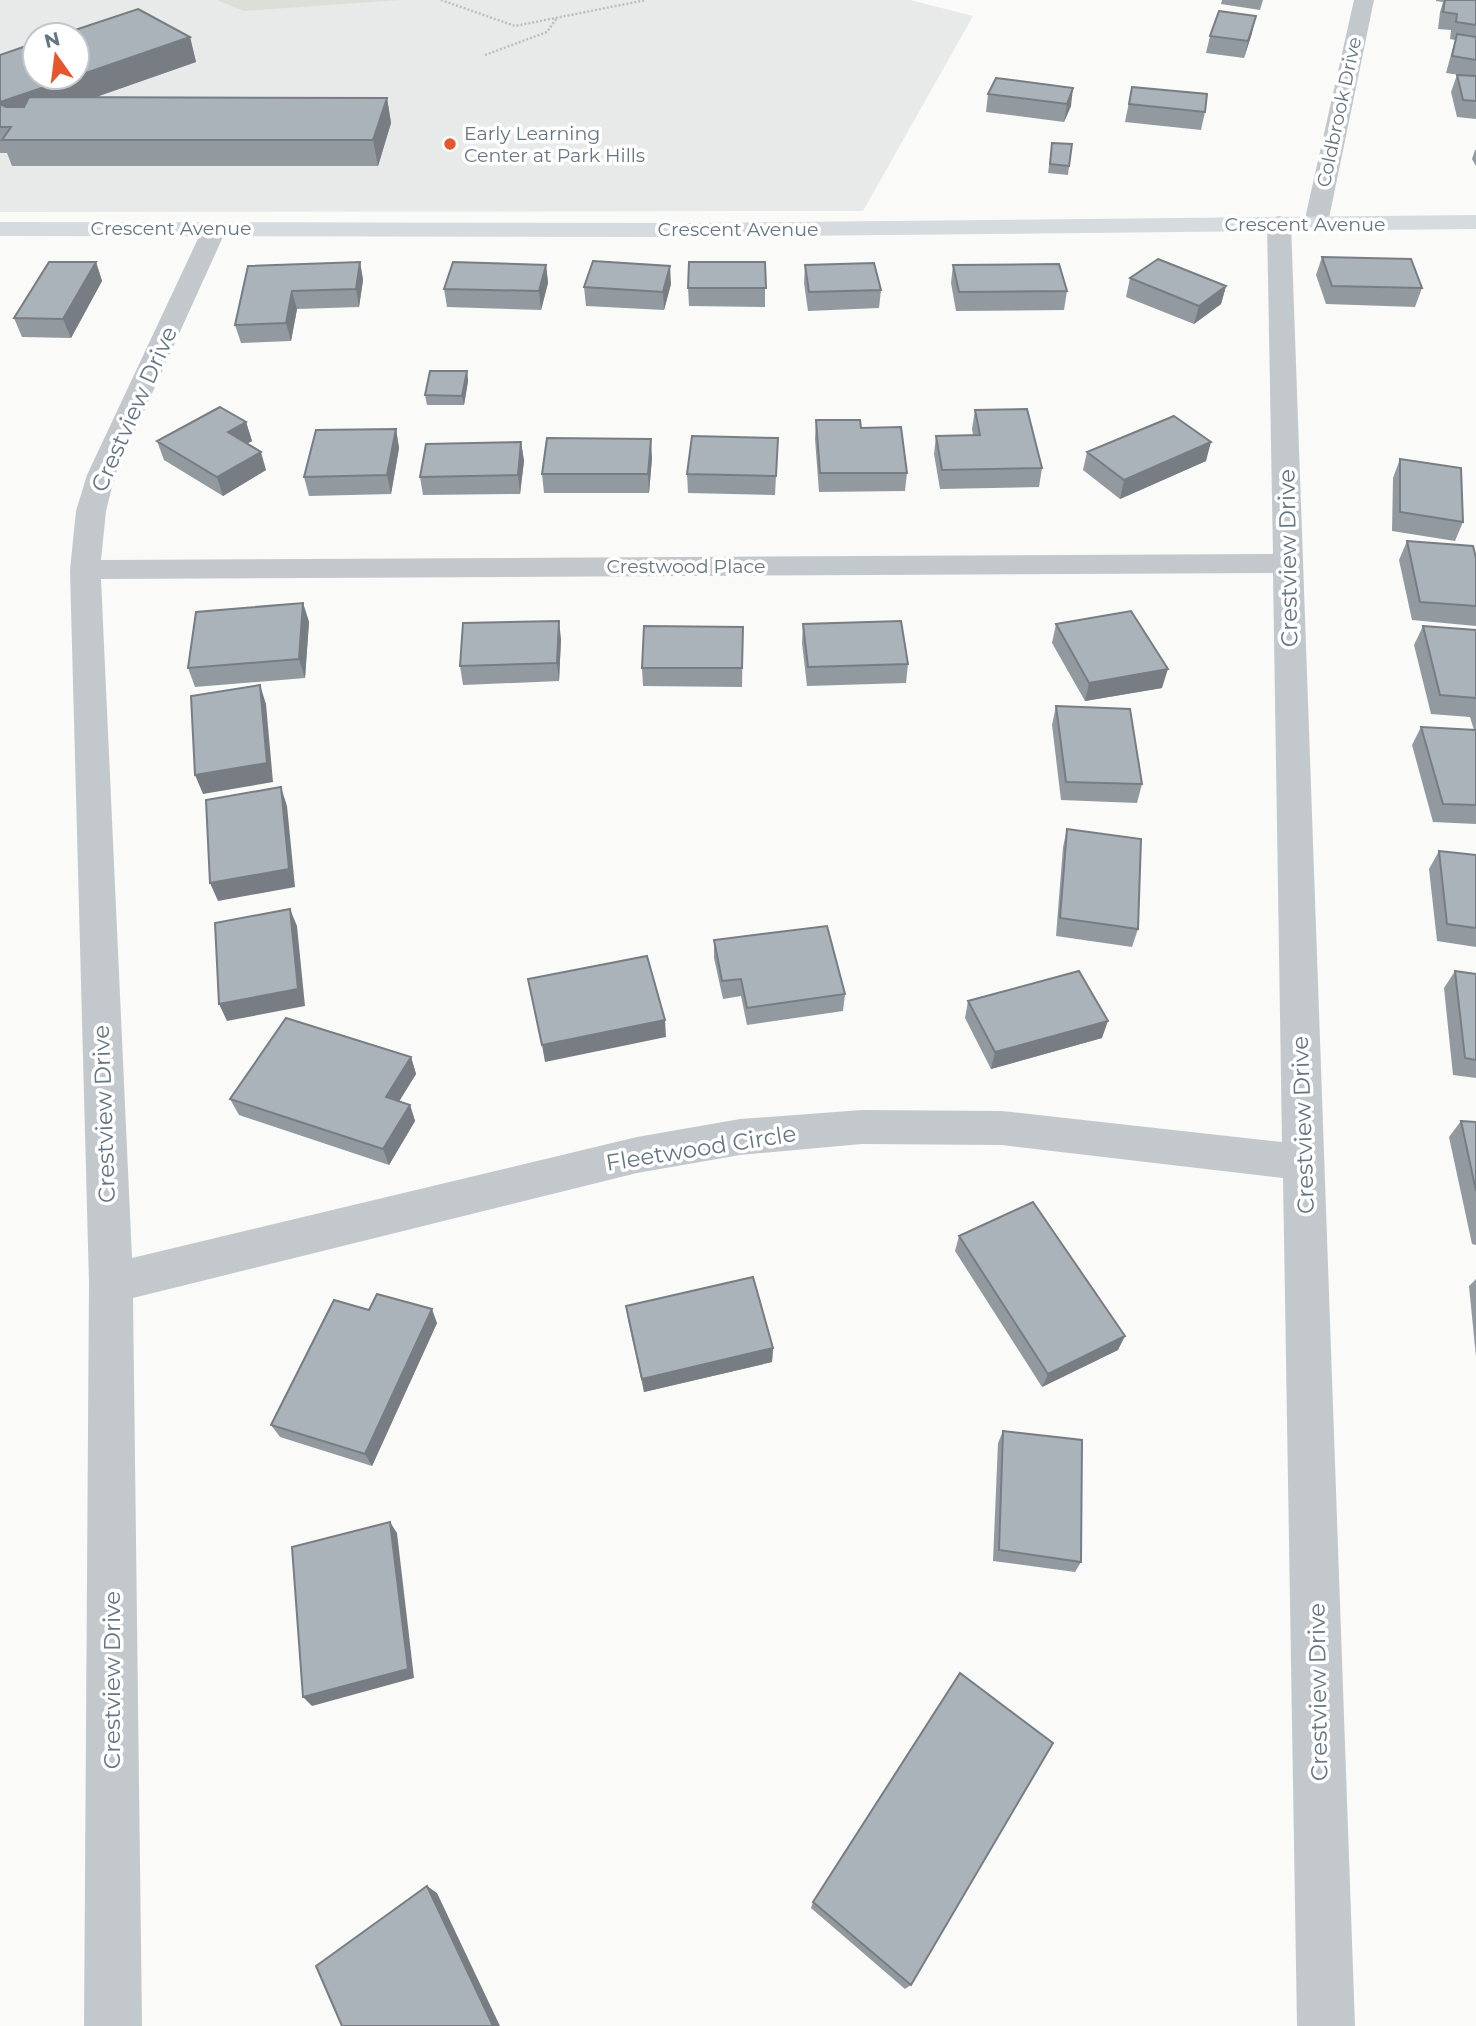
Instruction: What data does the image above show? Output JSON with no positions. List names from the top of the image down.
{
  "streets": {
    "street": [
      "Coldbrook Drive",
      "Crescent Avenue",
      "Crestview Drive",
      "Crestwood Place",
      "Fleetwood Circle"
    ]
  },
  "crossings": [
    ["Coldbrook Drive", "Crescent Avenue"],
    ["Coldbrook Drive", "Crestview Drive"],
    ["Crescent Avenue", "Crestview Drive"],
    ["Crestview Drive", "Crestwood Place"],
    ["Crestview Drive", "Fleetwood Circle"]
  ],
  "places": ["Early Learning Center at Park Hills"],
  "north": "top"
}
